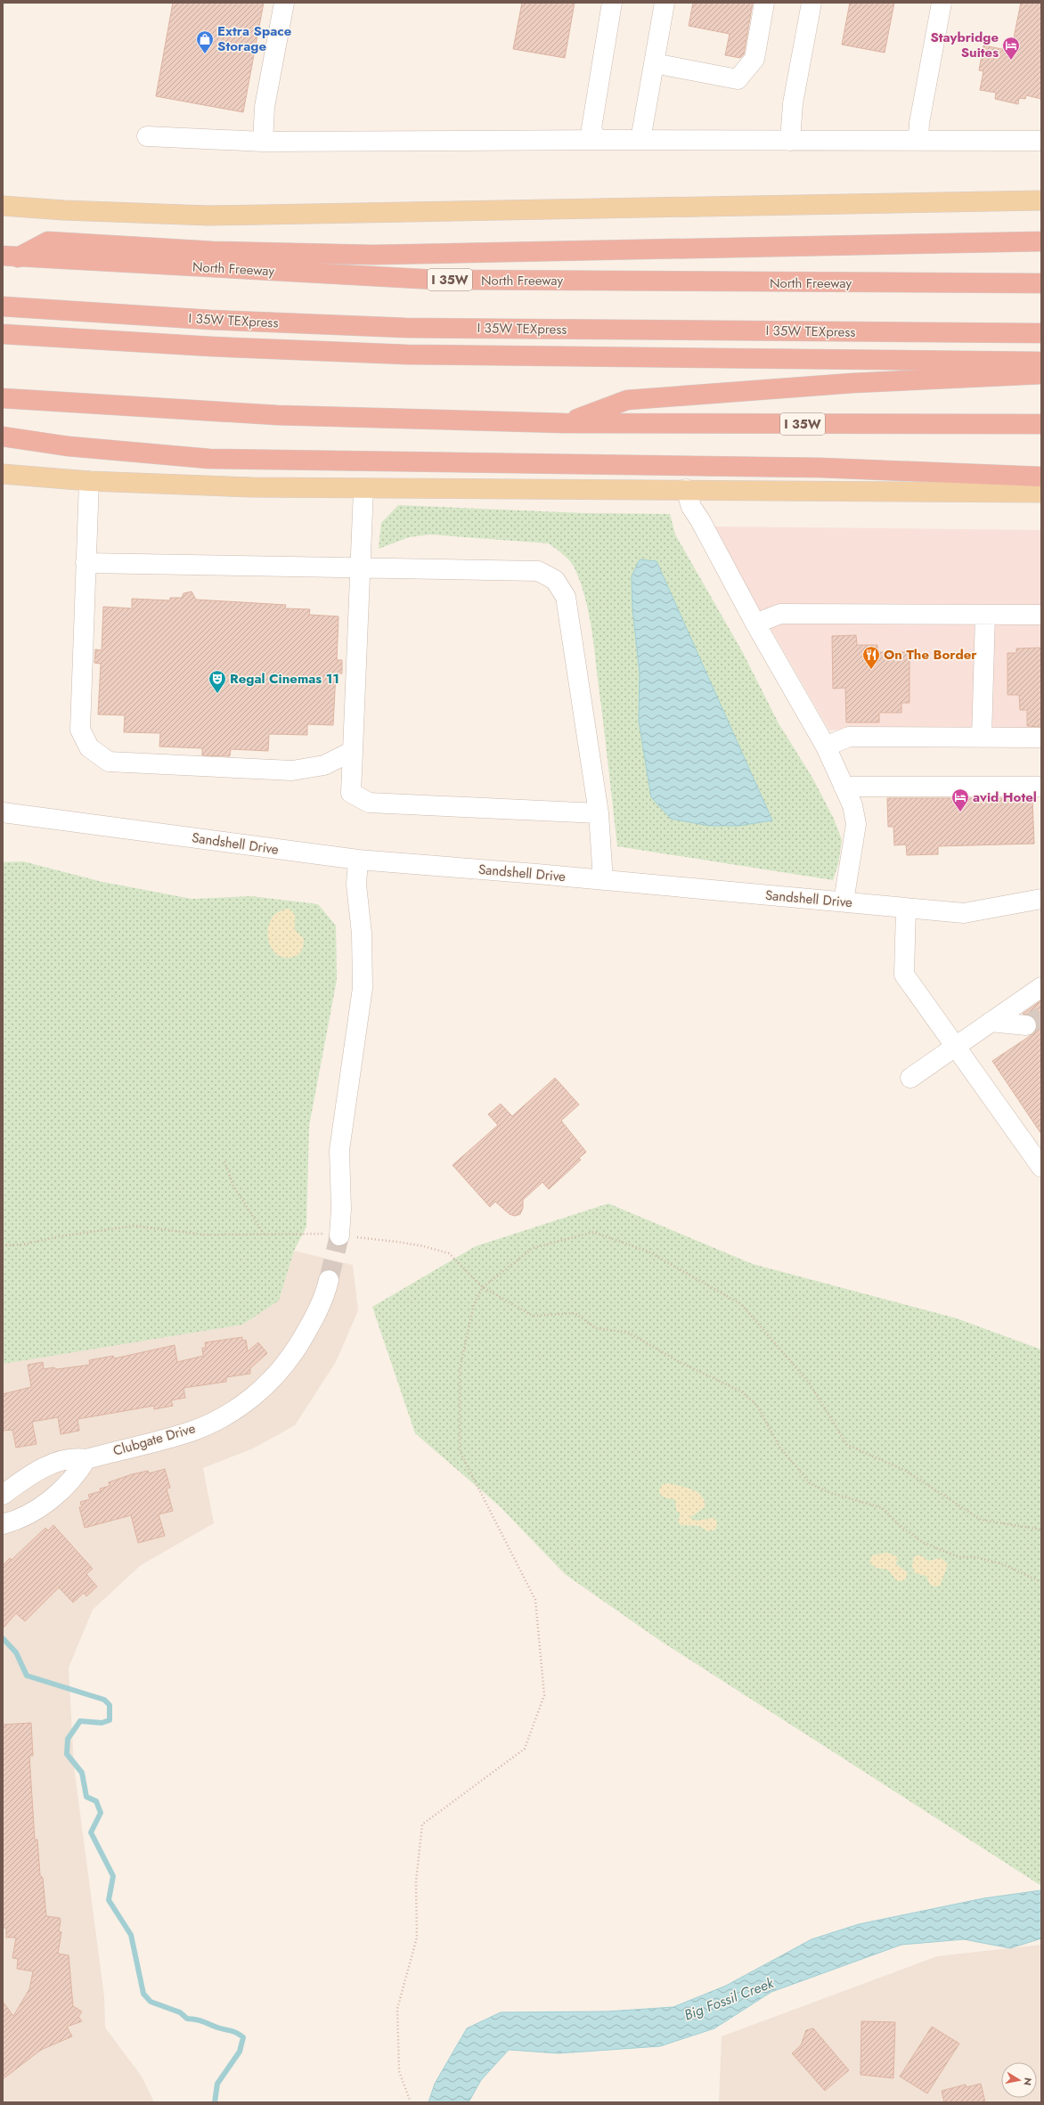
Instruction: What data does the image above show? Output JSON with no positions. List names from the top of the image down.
{
  "streets": {
    "highway": ["North Freeway", "I 35W", "I 35W TEXpress"],
    "street": ["Sandshell Drive", "Clubgate Drive"]
  },
  "water": ["Big Fossil Creek"],
  "places": {
    "shop": ["Extra Space Storage"],
    "hotel": ["Staybridge Suites", "avid Hotel"],
    "restaurant": ["On The Border"],
    "theatre": ["Regal Cinemas 11"]
  },
  "north": "right"
}
